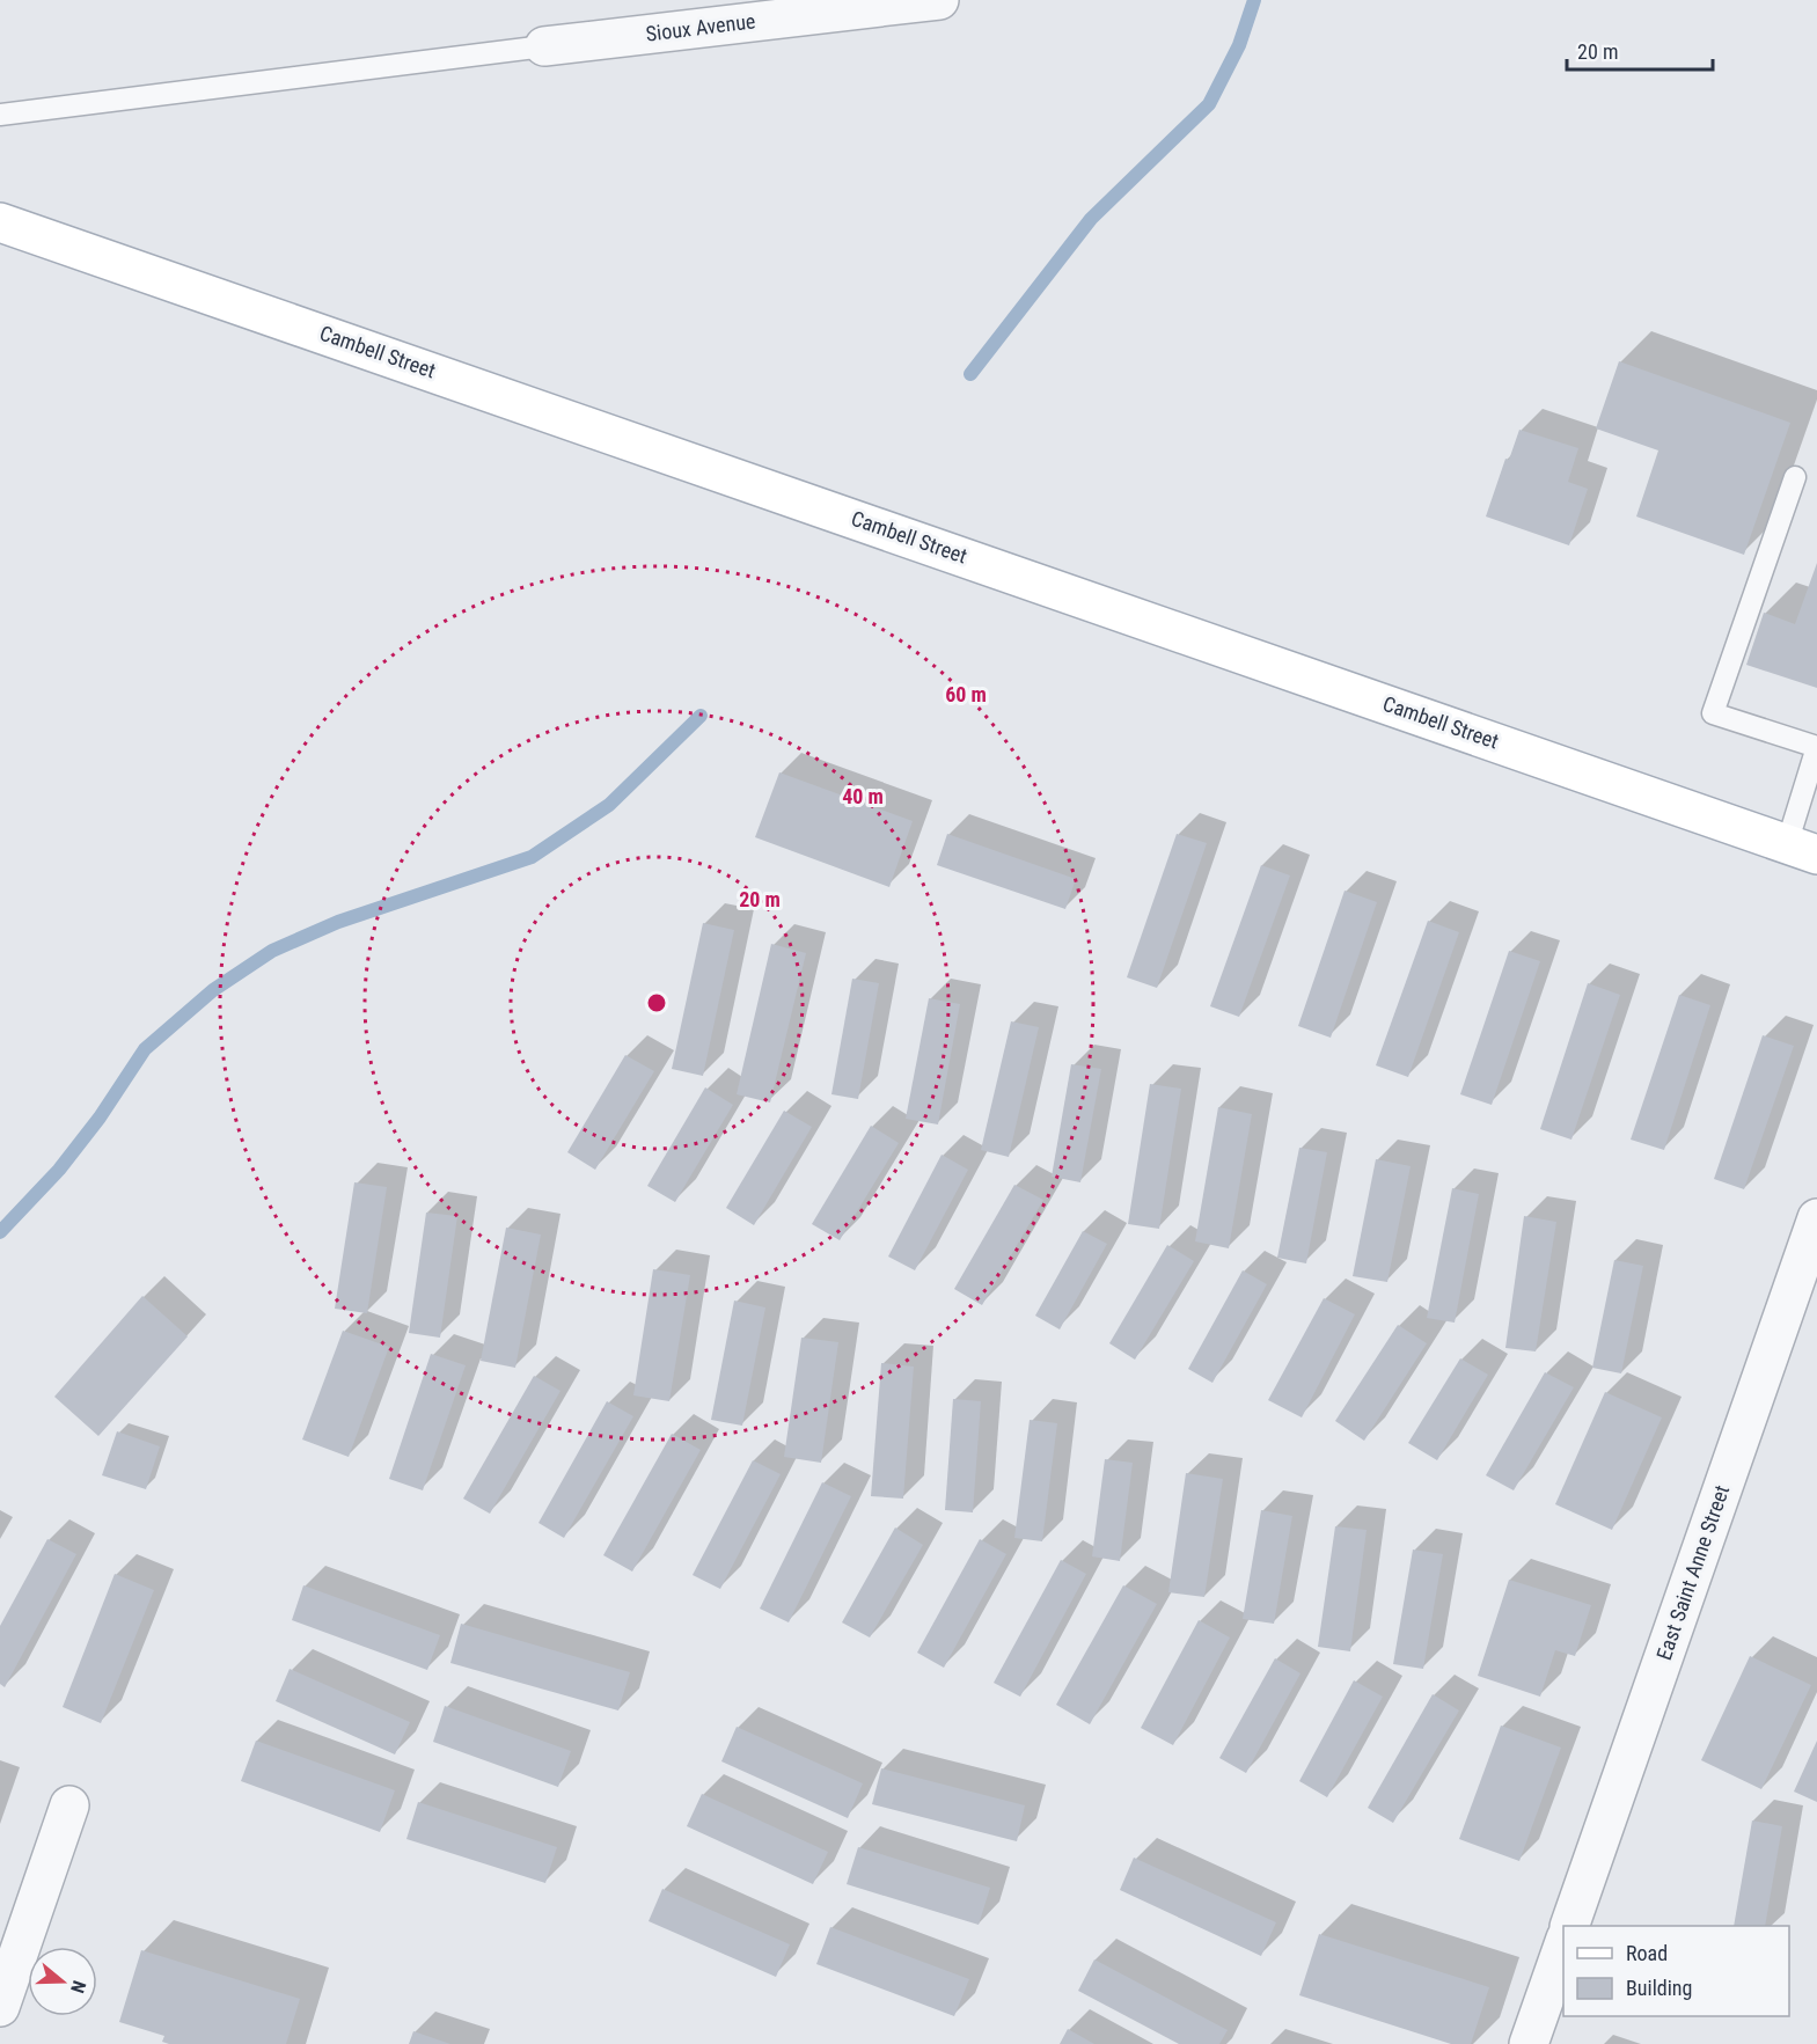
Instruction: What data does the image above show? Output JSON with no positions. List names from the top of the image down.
{
  "streets": {
    "main road": ["Cambell Street"],
    "street": ["Sioux Avenue", "East Saint Anne Street"]
  },
  "legend": ["Road", "Building"],
  "scale_bar": "20 m",
  "north": "right",
  "rings": ["60 m", "40 m", "20 m"]
}
